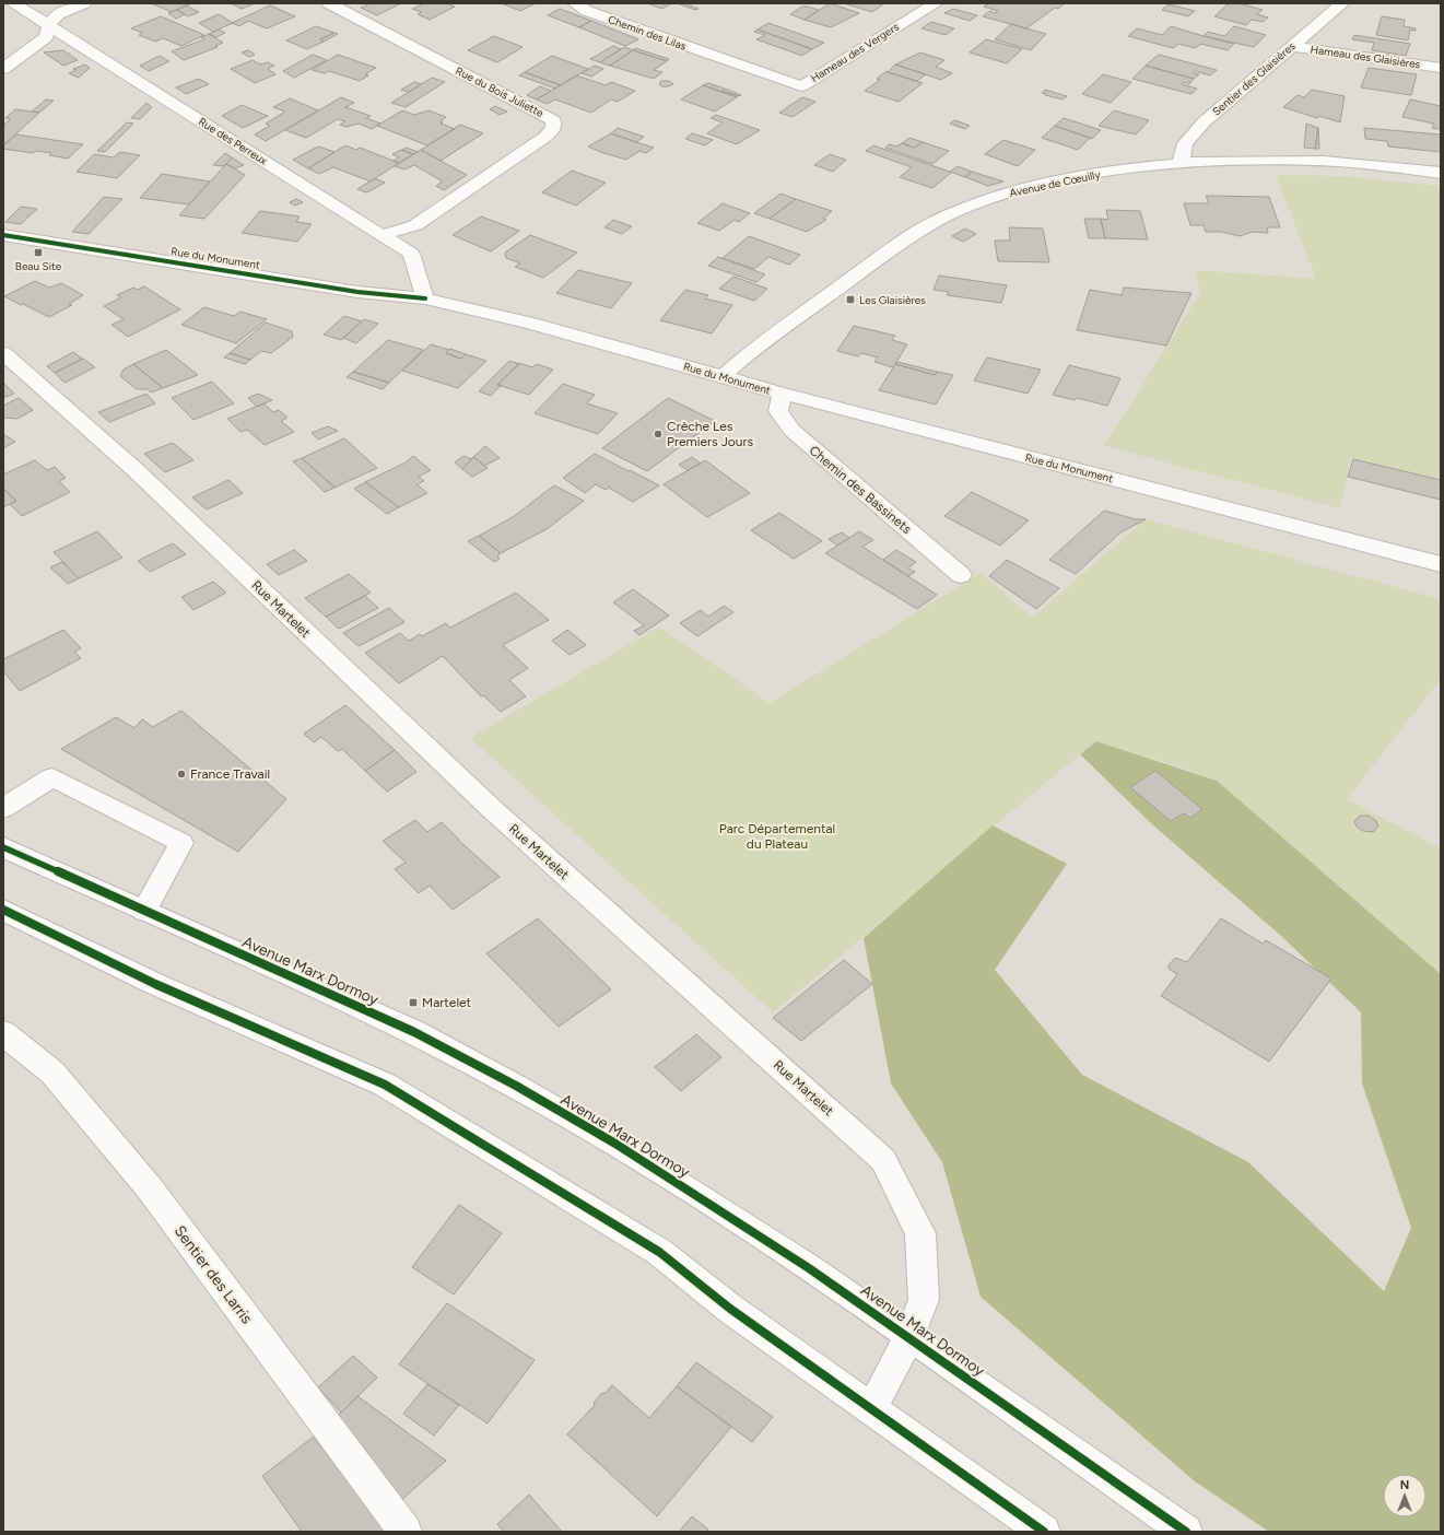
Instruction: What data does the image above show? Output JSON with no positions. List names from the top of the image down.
{
  "streets": {
    "street": [
      "Chemin des Lilas",
      "Hameau des Vergers",
      "Hameau des Glaisières",
      "Sentier des Glaisières",
      "Rue du Bois Juliette",
      "Rue des Perreux",
      "Avenue de Cœuilly",
      "Rue du Monument",
      "Chemin des Bassinets",
      "Rue Martelet",
      "Avenue Marx Dormoy",
      "Sentier des Larris"
    ]
  },
  "crossings": [
    ["Chemin des Lilas", "Hameau des Vergers"],
    ["Hameau des Glaisières", "Sentier des Glaisières"],
    ["Sentier des Glaisières", "Avenue de Cœuilly"],
    ["Rue du Bois Juliette", "Rue des Perreux"],
    ["Rue des Perreux", "Rue du Monument"],
    ["Avenue de Cœuilly", "Rue du Monument"],
    ["Rue du Monument", "Chemin des Bassinets"],
    ["Rue Martelet", "Avenue Marx Dormoy"]
  ],
  "parks": ["Parc Départemental du Plateau"],
  "places": {
    "transit": ["Beau Site", "Les Glaisières", "Martelet"],
    "other": ["Crèche Les Premiers Jours", "France Travail"]
  },
  "north": "top"
}
